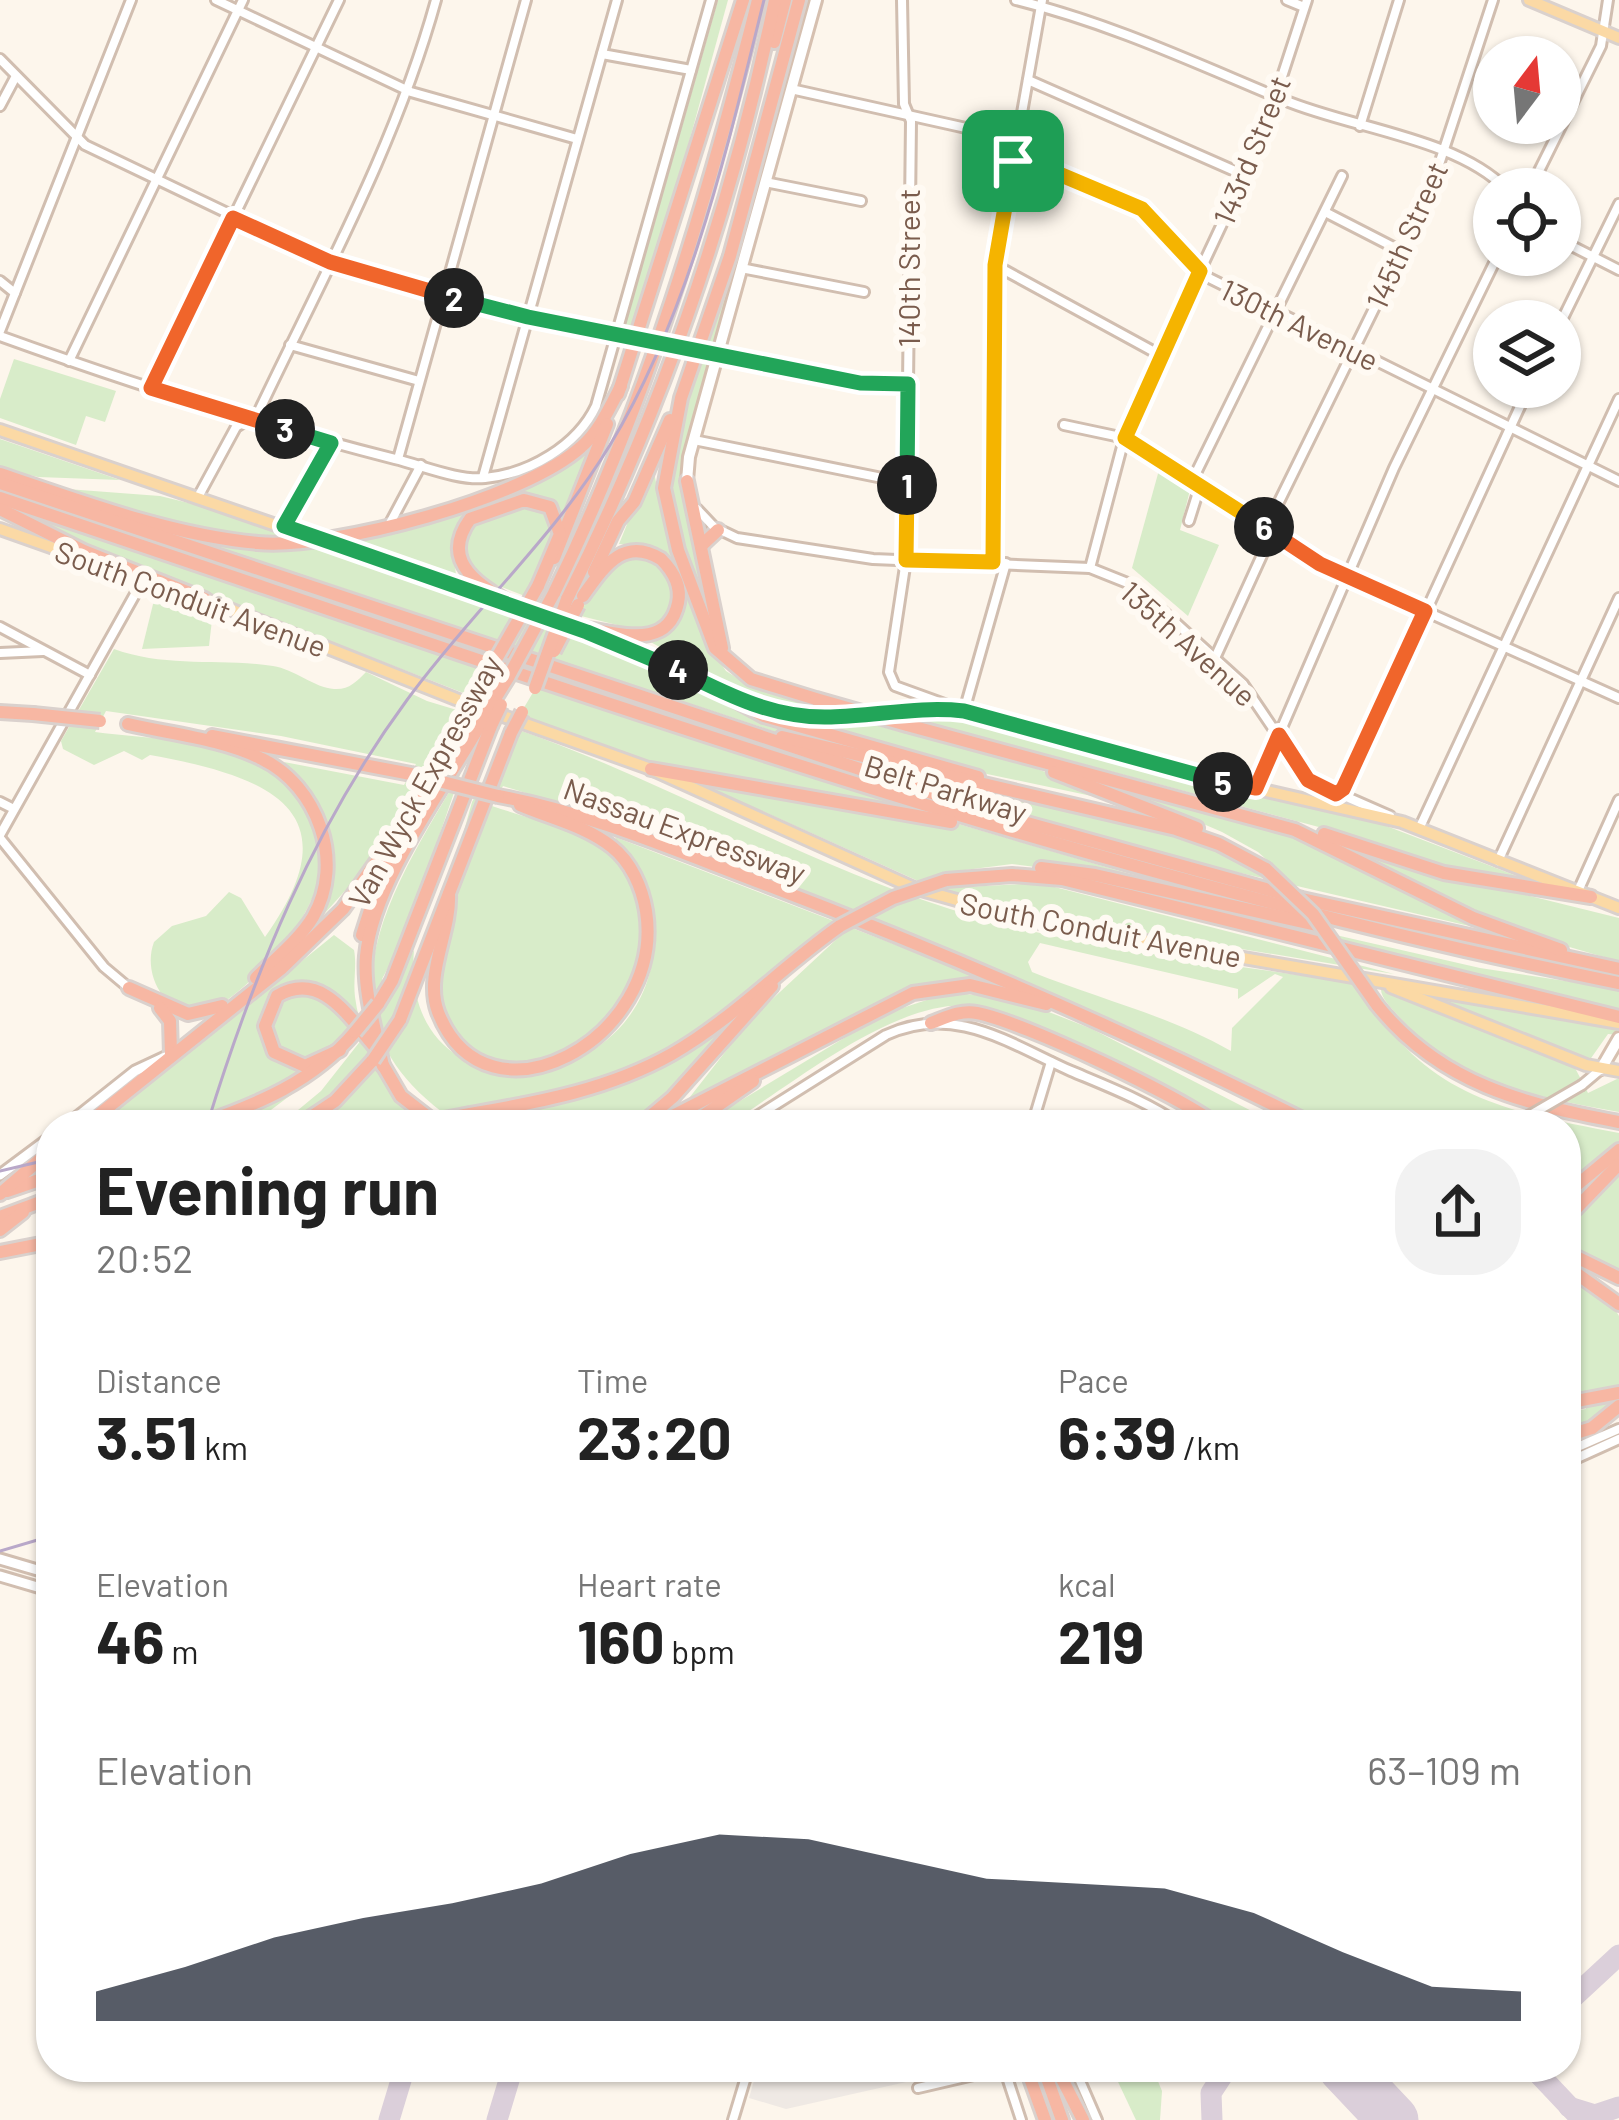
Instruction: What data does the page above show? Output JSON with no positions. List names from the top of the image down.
{
  "streets": {
    "highway": ["Van Wyck Expressway", "Belt Parkway", "Nassau Expressway"],
    "main road": ["South Conduit Avenue"],
    "street": [
      "143rd Street",
      "145th Street",
      "140th Street",
      "130th Avenue",
      "135th Avenue"
    ]
  },
  "crossings": [
    ["143rd Street", "130th Avenue"],
    ["143rd Street", "135th Avenue"],
    ["145th Street", "130th Avenue"],
    ["145th Street", "135th Avenue"],
    ["140th Street", "130th Avenue"],
    ["140th Street", "135th Avenue"]
  ],
  "north": "top",
  "page": {
    "pins": [
      "2",
      "3",
      "1",
      "6",
      "4",
      "5"
    ],
    "heading": ["Evening run", "20:52"],
    "stats": [
      ["Distance", "3.51 km"],
      ["Time", "23:20"],
      ["Pace", "6:39 /km"],
      ["Elevation", "46 m"],
      ["Heart rate", "160 bpm"],
      ["kcal", "219"]
    ],
    "chart": ["Elevation", "63–109 m"]
  }
}
